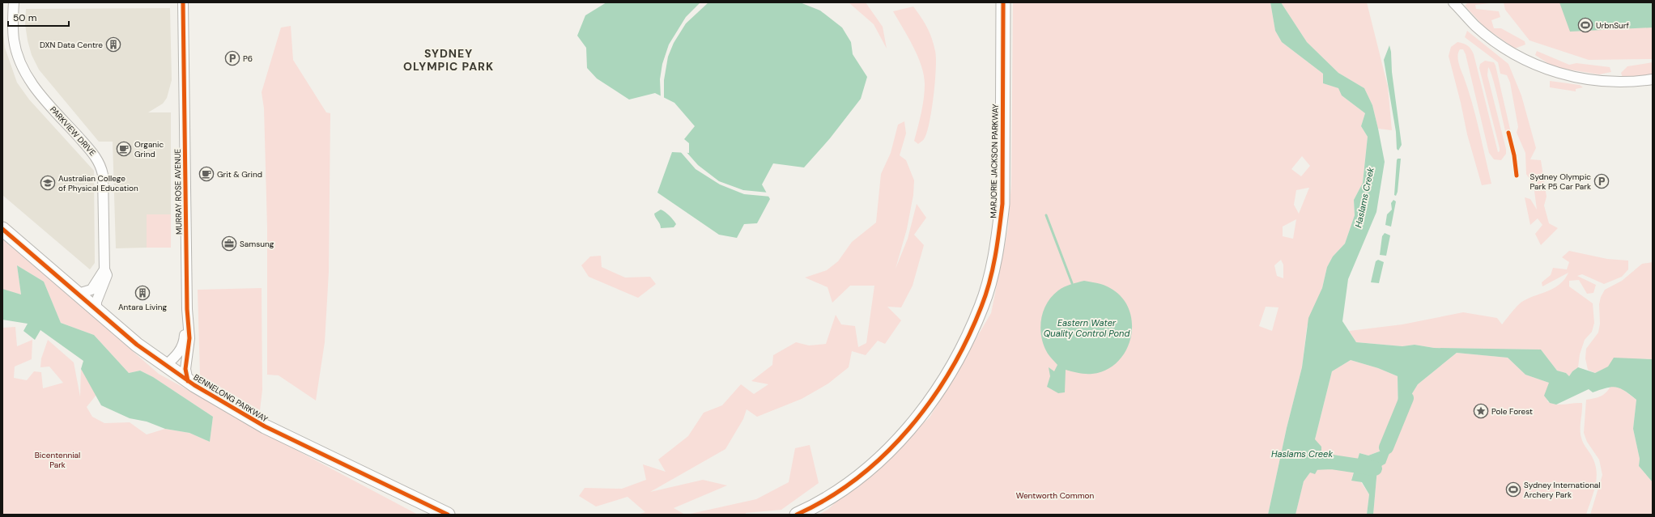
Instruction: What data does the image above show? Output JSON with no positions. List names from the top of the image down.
{
  "streets": {
    "street": [
      "PARKVIEW DRIVE",
      "MARJORIE JACKSON PARKWAY",
      "MURRAY ROSE AVENUE",
      "BENNELONG PARKWAY"
    ]
  },
  "crossings": [
    ["PARKVIEW DRIVE", "BENNELONG PARKWAY"],
    ["MURRAY ROSE AVENUE", "BENNELONG PARKWAY"]
  ],
  "districts": ["SYDNEY OLYMPIC PARK"],
  "water": ["Haslams Creek", "Eastern Water Quality Control Pond"],
  "parks": ["Bicentennial Park", "Wentworth Common"],
  "places": {
    "sports": ["UrbnSurf", "Sydney International Archery Park"],
    "building": ["DXN Data Centre", "Antara Living"],
    "parking": ["P6", "Sydney Olympic Park P5 Car Park"],
    "cafe": ["Organic Grind", "Grit & Grind"],
    "school or university": ["Australian College of Physical Education"],
    "office": ["Samsung"],
    "place": ["Pole Forest"]
  },
  "scale_bar": "50 m"
}
